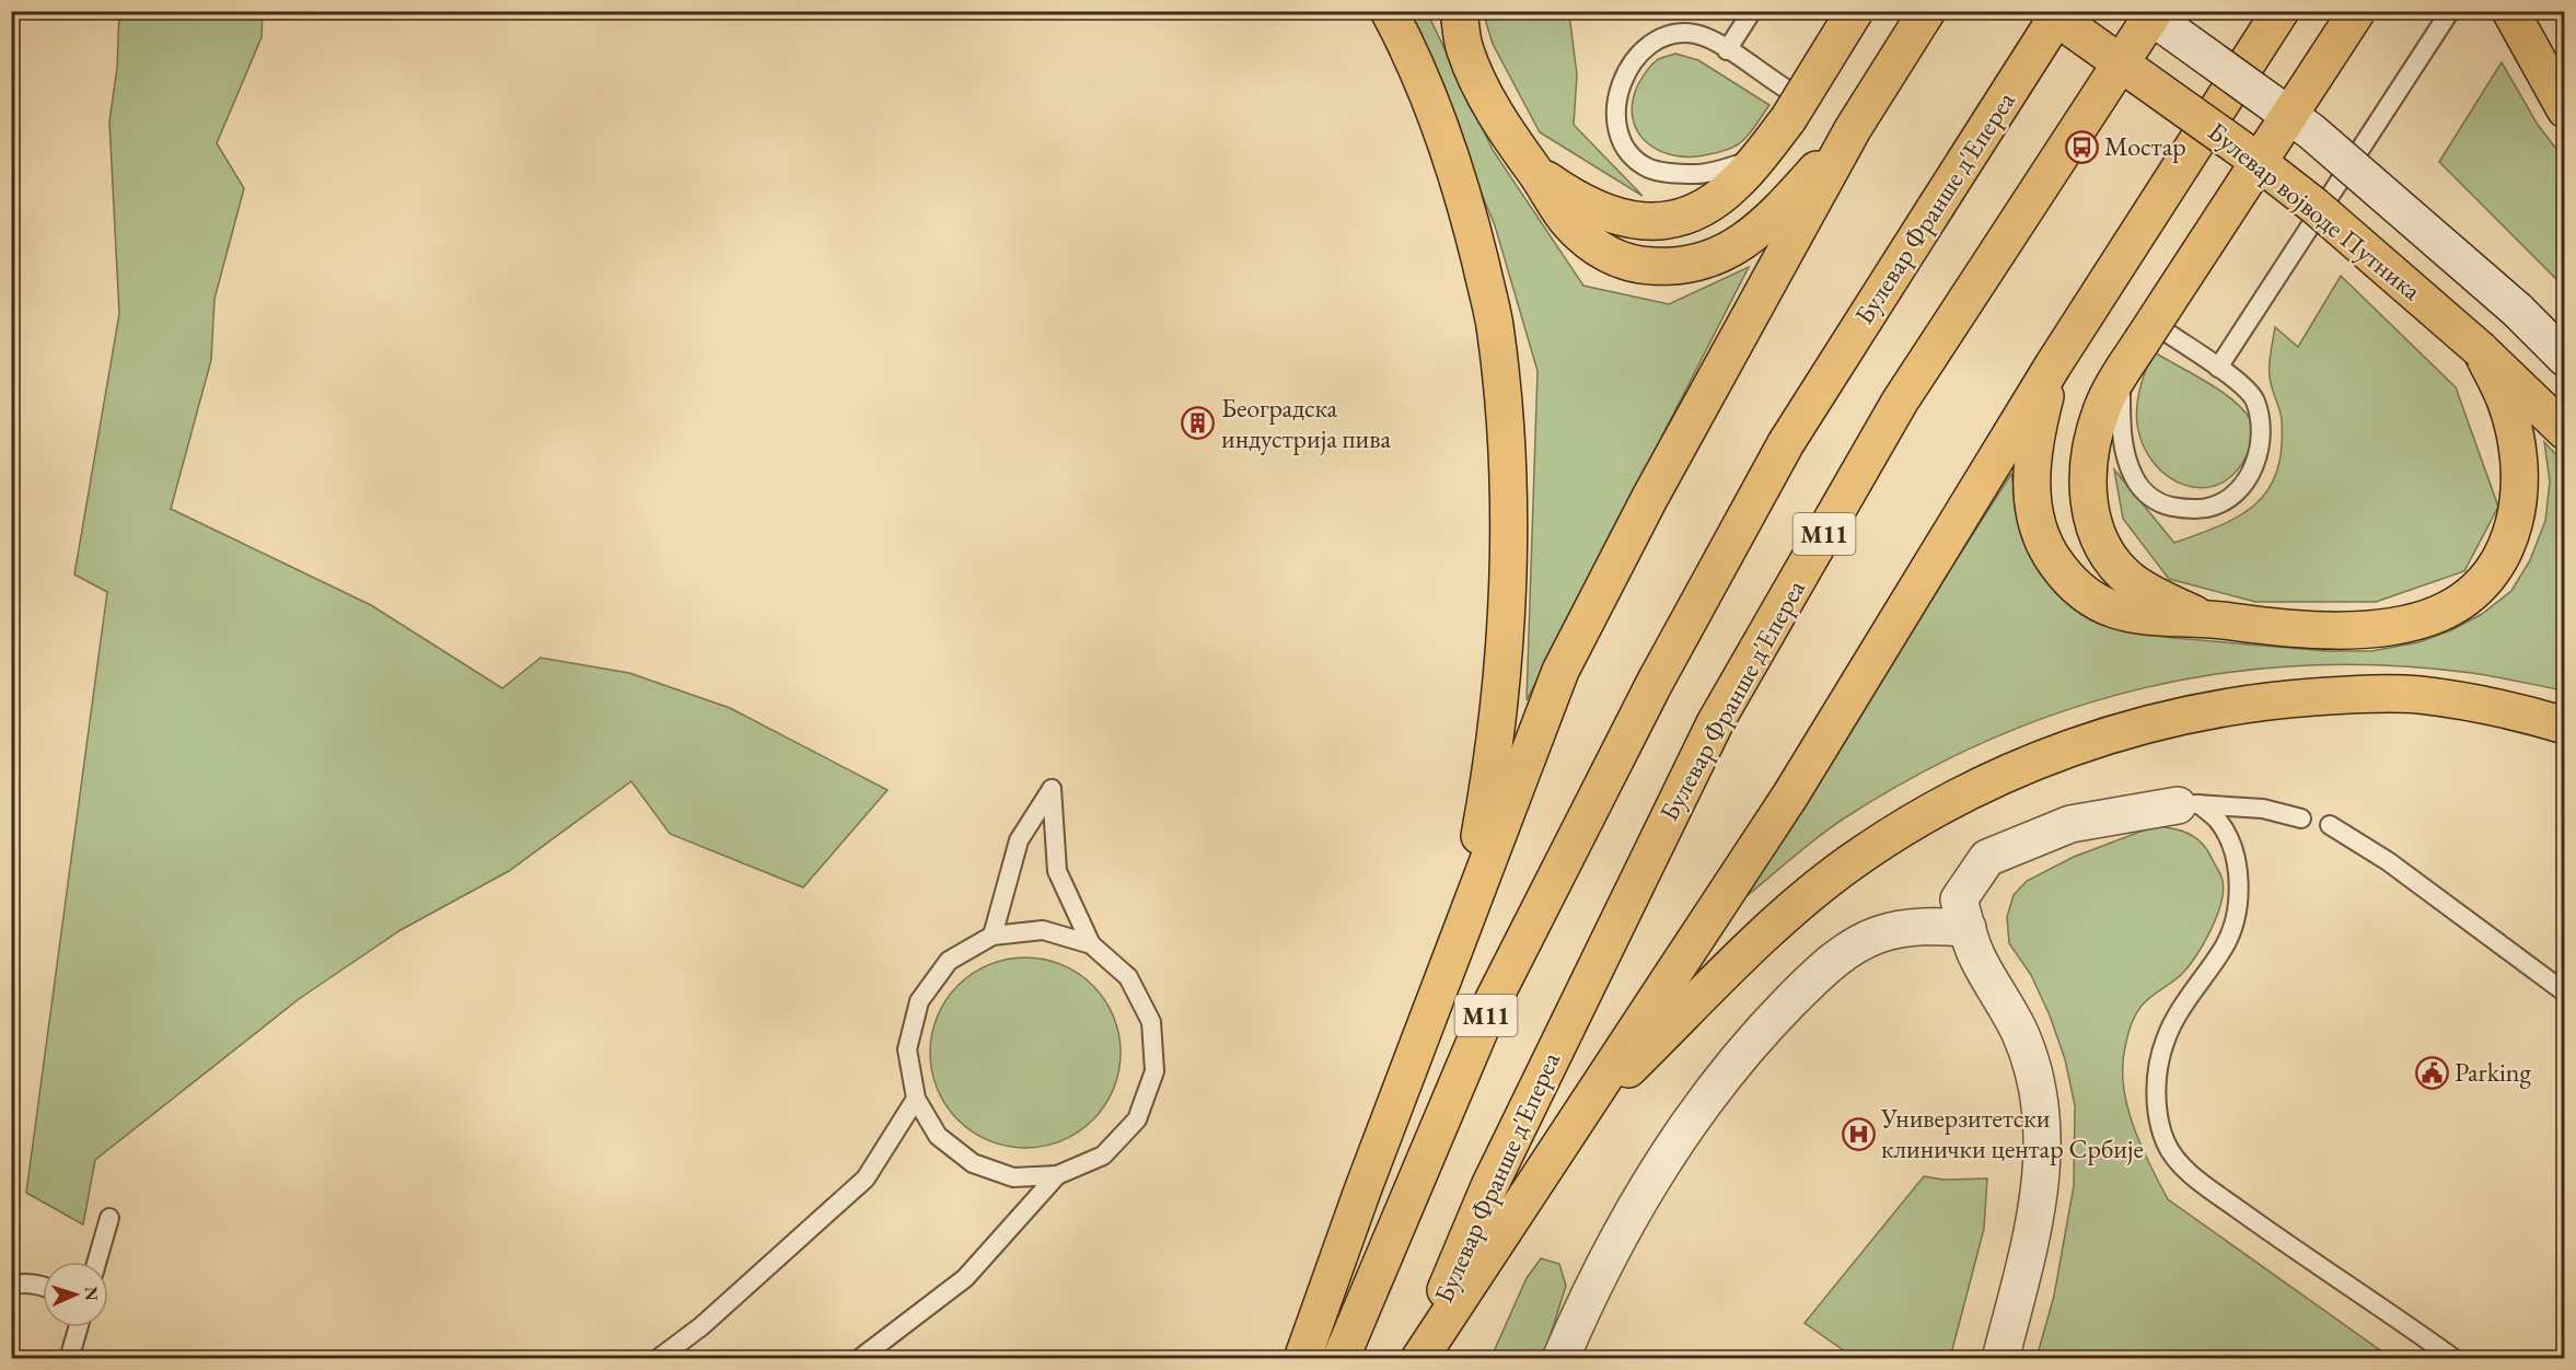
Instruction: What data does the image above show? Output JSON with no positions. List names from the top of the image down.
{
  "streets": {
    "main road": ["Булевар Франше д'Епереа", "Булевар војводе Путника", "M11"]
  },
  "places": {
    "bus stop": ["Мостар"],
    "building": ["Београдска индустрија пива"],
    "public building": ["Parking"],
    "hospital": ["Универзитетски клинички центар Србије"]
  },
  "north": "right"
}
